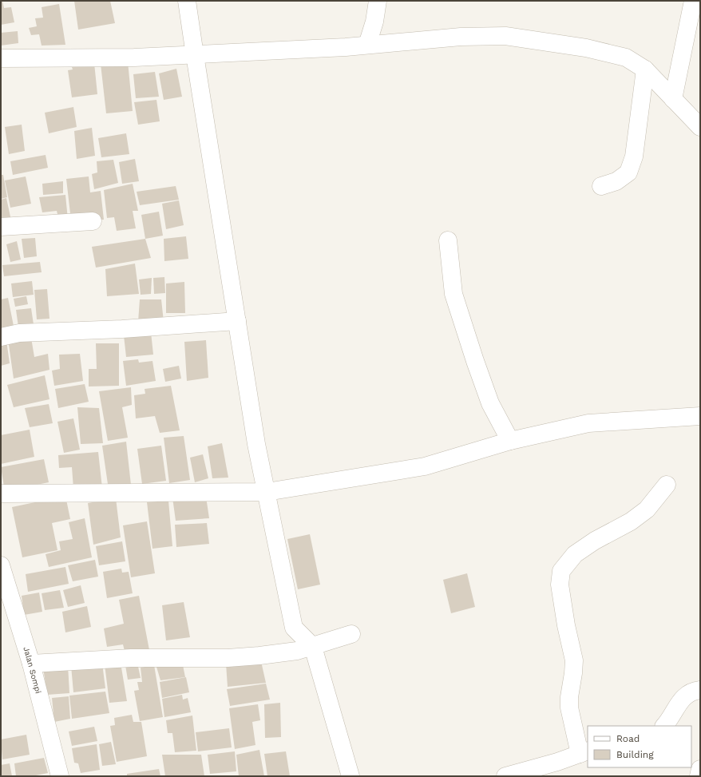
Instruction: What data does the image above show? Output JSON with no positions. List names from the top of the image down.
{
  "streets": {
    "street": ["Jalan Sompi"]
  },
  "legend": ["Road", "Building"]
}
